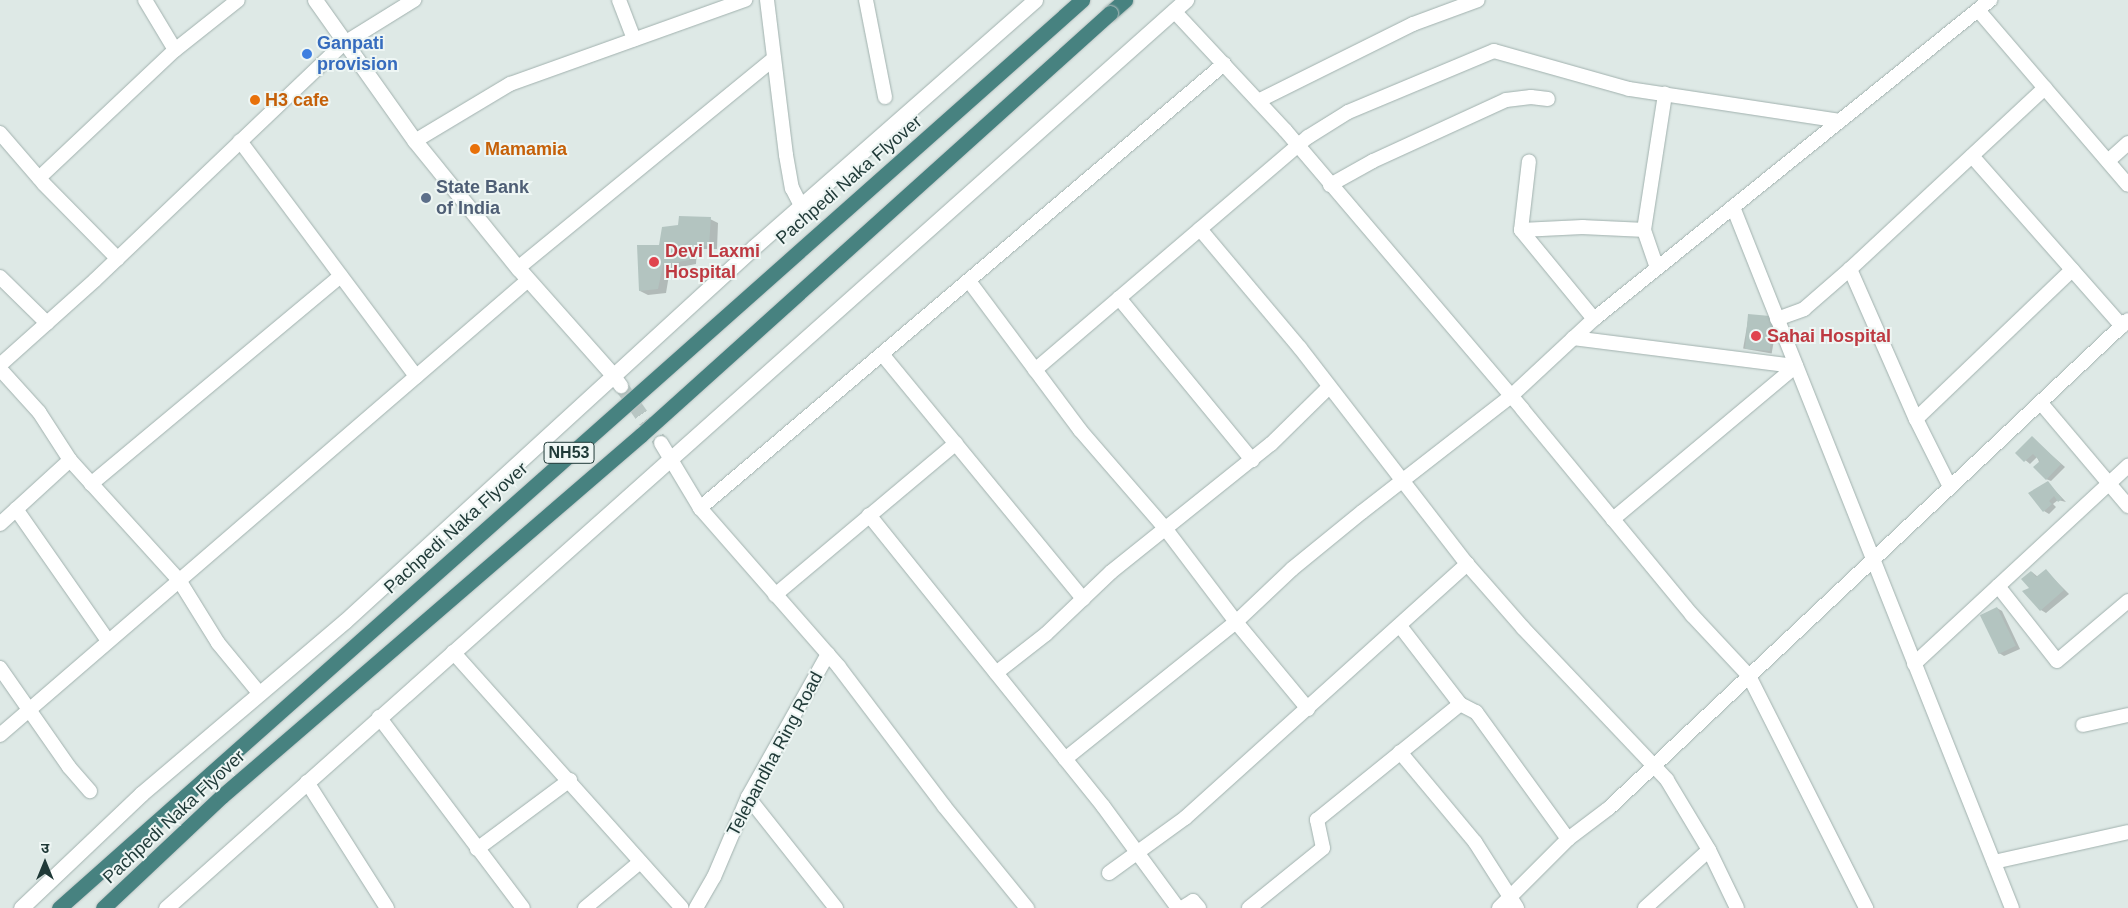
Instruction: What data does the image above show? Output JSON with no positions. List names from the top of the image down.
{
  "streets": {
    "highway": ["Pachpedi Naka Flyover", "NH53"],
    "street": ["Telebandha Ring Road"]
  },
  "places": [
    "Ganpati provision",
    "H3 cafe",
    "Mamamia",
    "State Bank of India",
    "Devi Laxmi Hospital",
    "Sahai Hospital"
  ],
  "north": "top"
}
